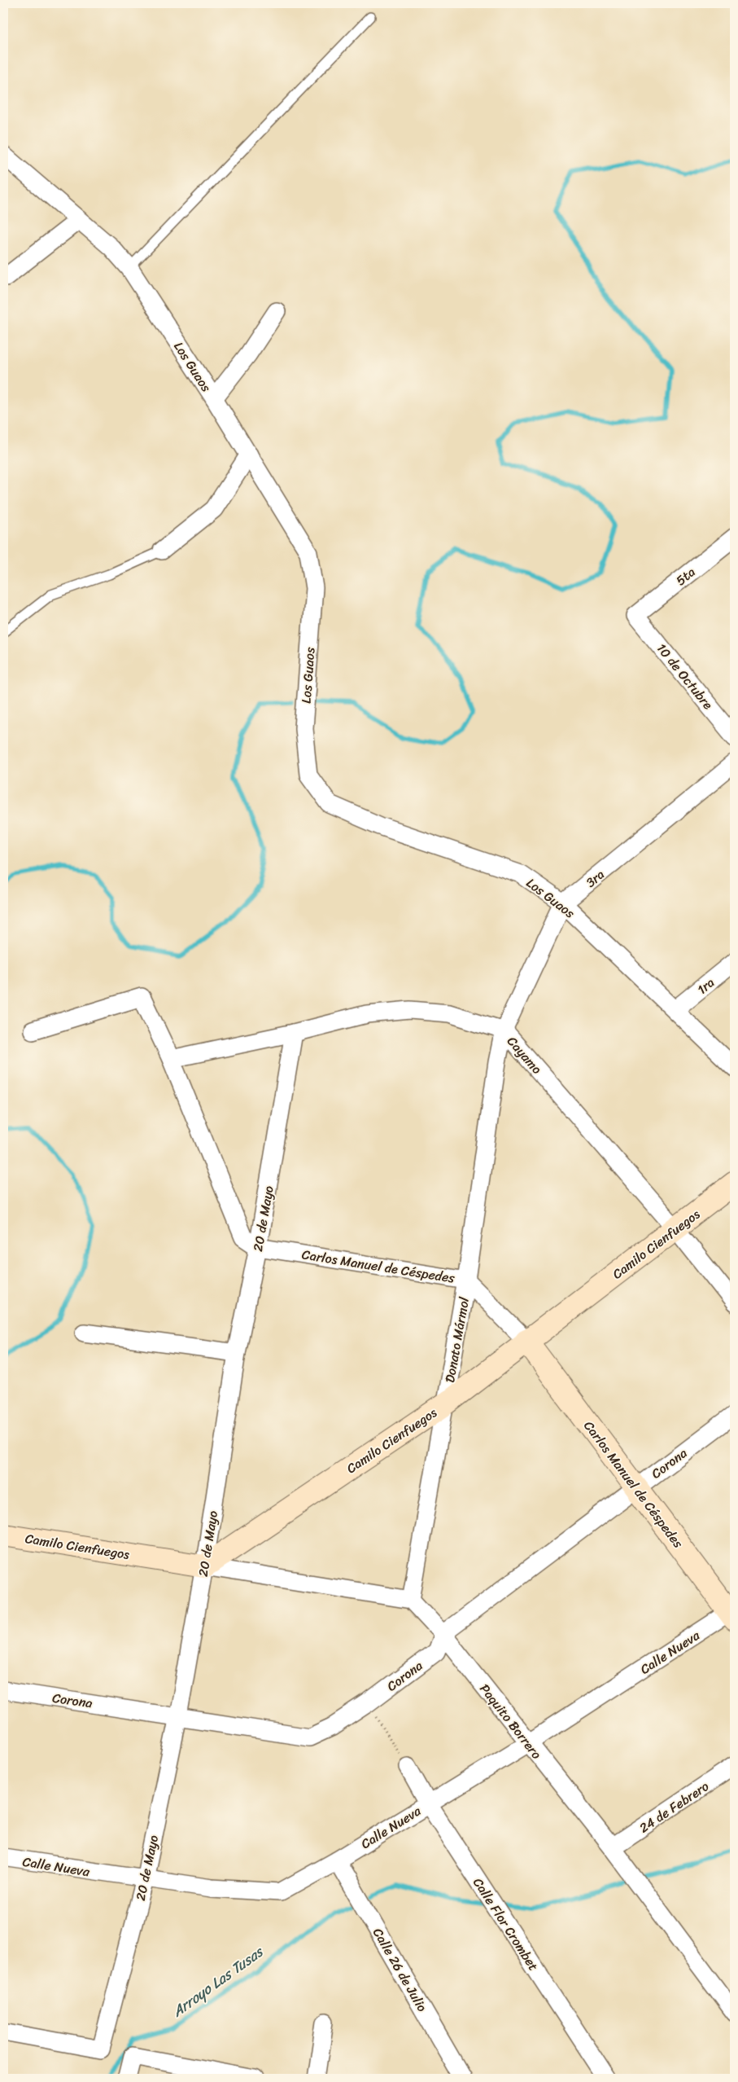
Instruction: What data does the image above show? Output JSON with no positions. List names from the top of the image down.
{
  "streets": {
    "street": [
      "Los Guaos",
      "5ta",
      "10 de Octubre",
      "3ra",
      "1ra",
      "Cayamo",
      "20 de Mayo",
      "Camilo Cienfuegos",
      "Carlos Manuel de Céspedes",
      "Donato Mármol",
      "Corona",
      "Calle Nueva",
      "Paquito Borrero",
      "24 de Febrero",
      "Calle Flor Crombet",
      "Calle 26 de Julio"
    ]
  },
  "crossings": [
    ["Los Guaos", "3ra"],
    ["Los Guaos", "1ra"],
    ["5ta", "10 de Octubre"],
    ["3ra", "Cayamo"],
    ["3ra", "Donato Mármol"],
    ["Cayamo", "20 de Mayo"],
    ["Cayamo", "Camilo Cienfuegos"],
    ["Cayamo", "Carlos Manuel de Céspedes"],
    ["Cayamo", "Donato Mármol"],
    ["20 de Mayo", "Camilo Cienfuegos"],
    ["20 de Mayo", "Carlos Manuel de Céspedes"],
    ["20 de Mayo", "Corona"],
    ["20 de Mayo", "Calle Nueva"],
    ["Camilo Cienfuegos", "Carlos Manuel de Céspedes"],
    ["Camilo Cienfuegos", "Donato Mármol"],
    ["Carlos Manuel de Céspedes", "Donato Mármol"],
    ["Carlos Manuel de Céspedes", "Corona"],
    ["Carlos Manuel de Céspedes", "Calle Nueva"],
    ["Donato Mármol", "Paquito Borrero"],
    ["Corona", "Paquito Borrero"],
    ["Calle Nueva", "Paquito Borrero"],
    ["Calle Nueva", "Calle Flor Crombet"],
    ["Calle Nueva", "Calle 26 de Julio"],
    ["Paquito Borrero", "24 de Febrero"]
  ],
  "water": ["Arroyo Las Tusas"]
}
